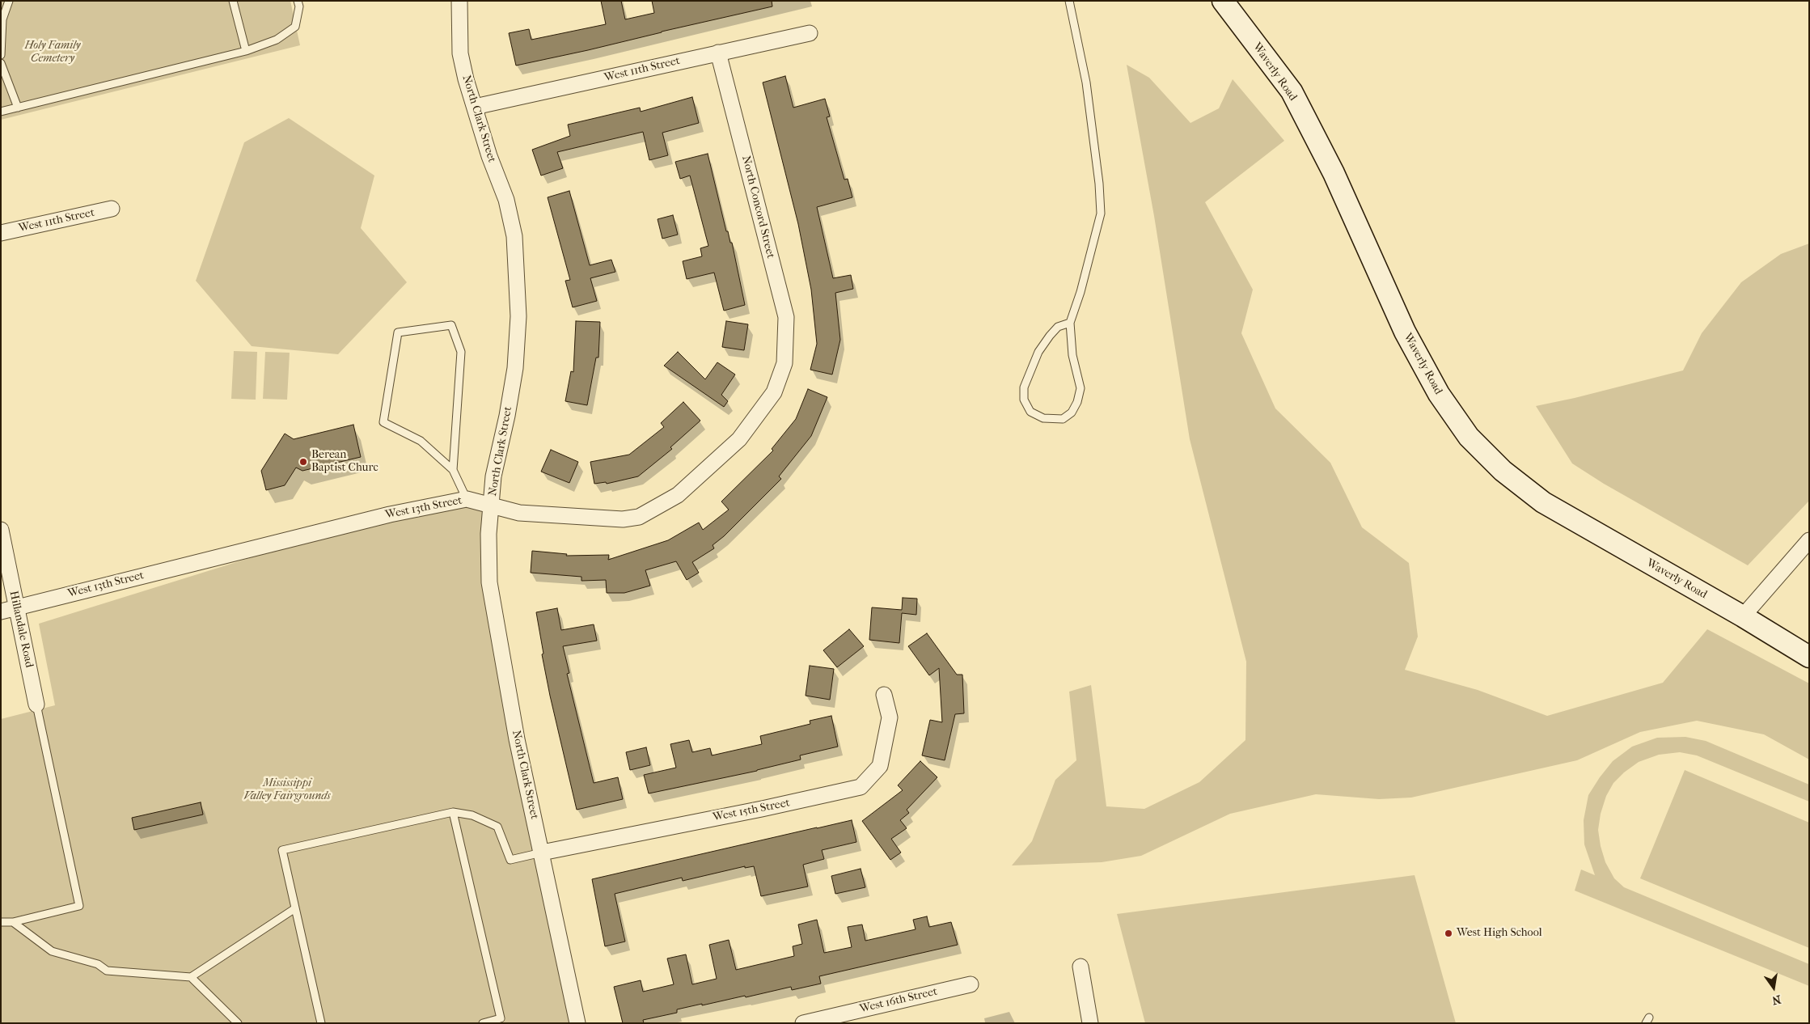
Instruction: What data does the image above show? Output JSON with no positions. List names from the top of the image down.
{
  "streets": {
    "street": [
      "West 11th Street",
      "Waverly Road",
      "North Clark Street",
      "North Concord Street",
      "West 13th Street",
      "Hillandale Road",
      "West 15th Street",
      "West 16th Street"
    ]
  },
  "crossings": [
    ["West 11th Street", "North Clark Street"],
    ["West 11th Street", "North Concord Street"],
    ["North Clark Street", "West 13th Street"],
    ["North Clark Street", "West 15th Street"],
    ["North Concord Street", "West 13th Street"],
    ["West 13th Street", "Hillandale Road"]
  ],
  "parks": ["Holy Family Cemetery", "Mississippi Valley Fairgrounds"],
  "places": ["Berean Baptist Churc", "West High School"],
  "north": "bottom"
}
